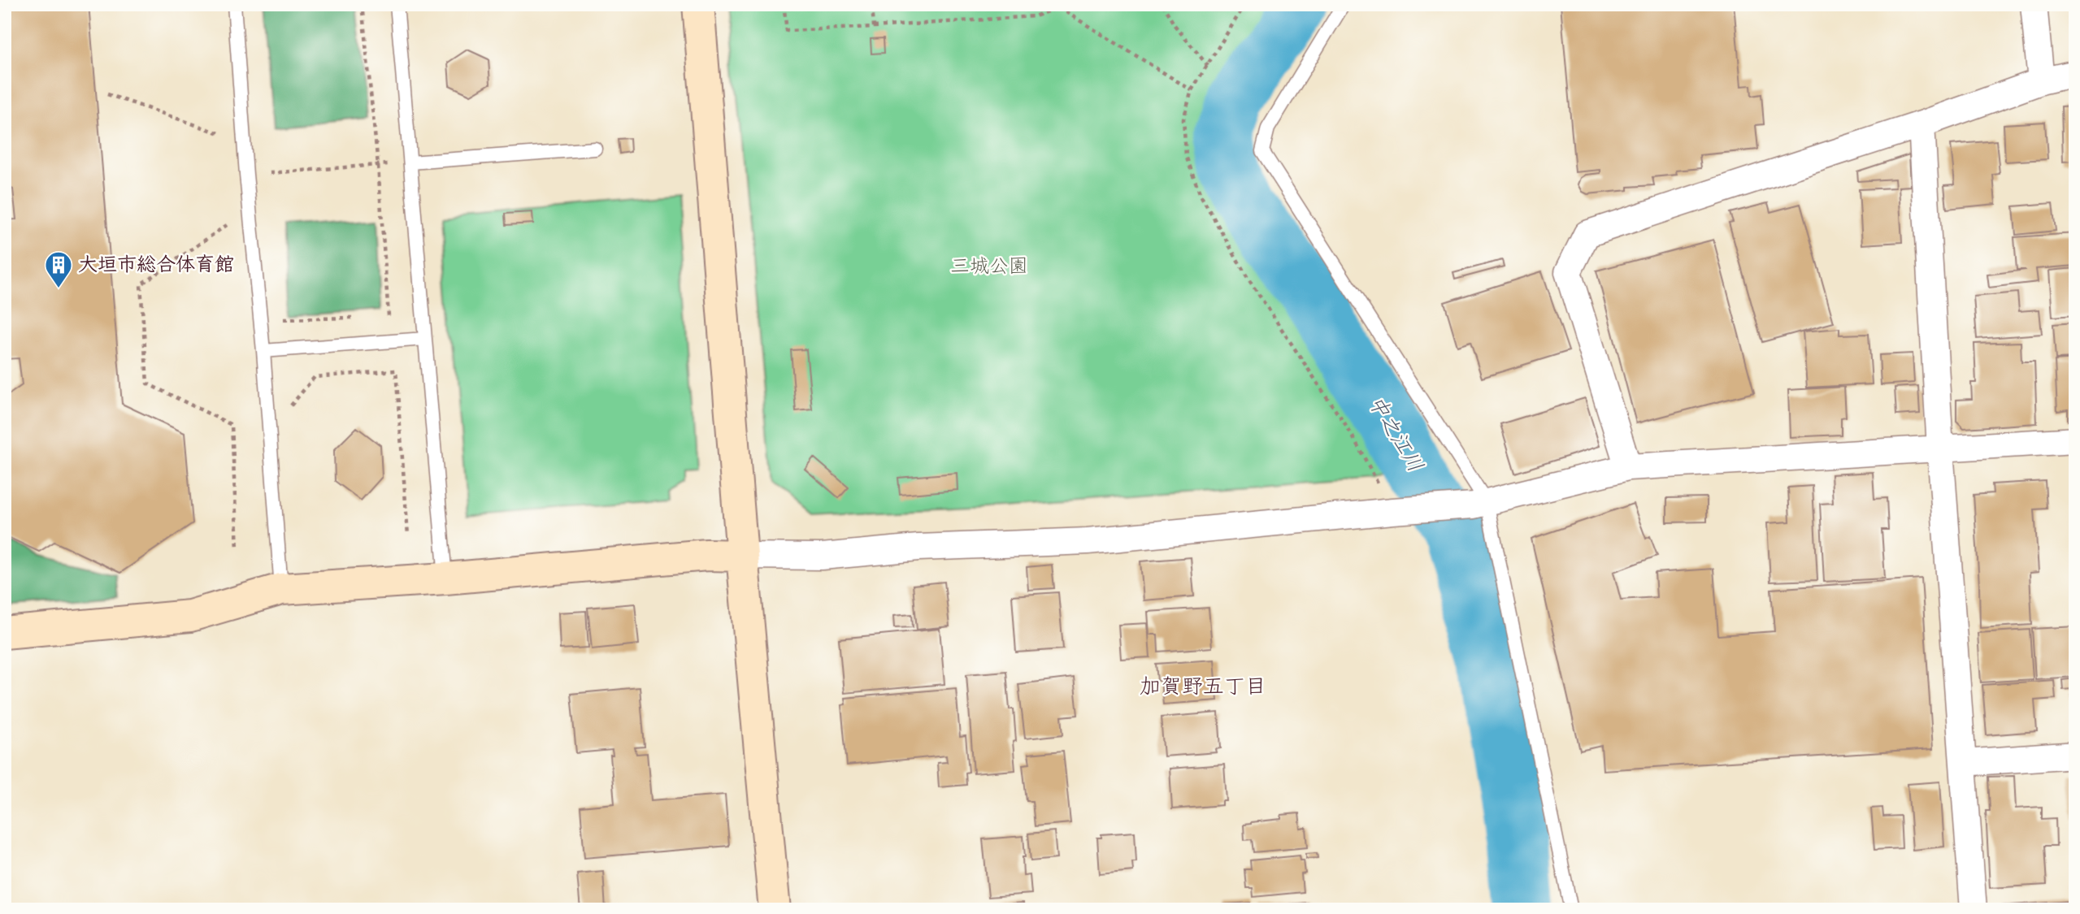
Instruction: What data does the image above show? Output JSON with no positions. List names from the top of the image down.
{
  "districts": ["加賀野五丁目"],
  "water": ["中之江川"],
  "parks": ["三城公園"],
  "places": {
    "building": ["大垣市総合体育館"]
  }
}
